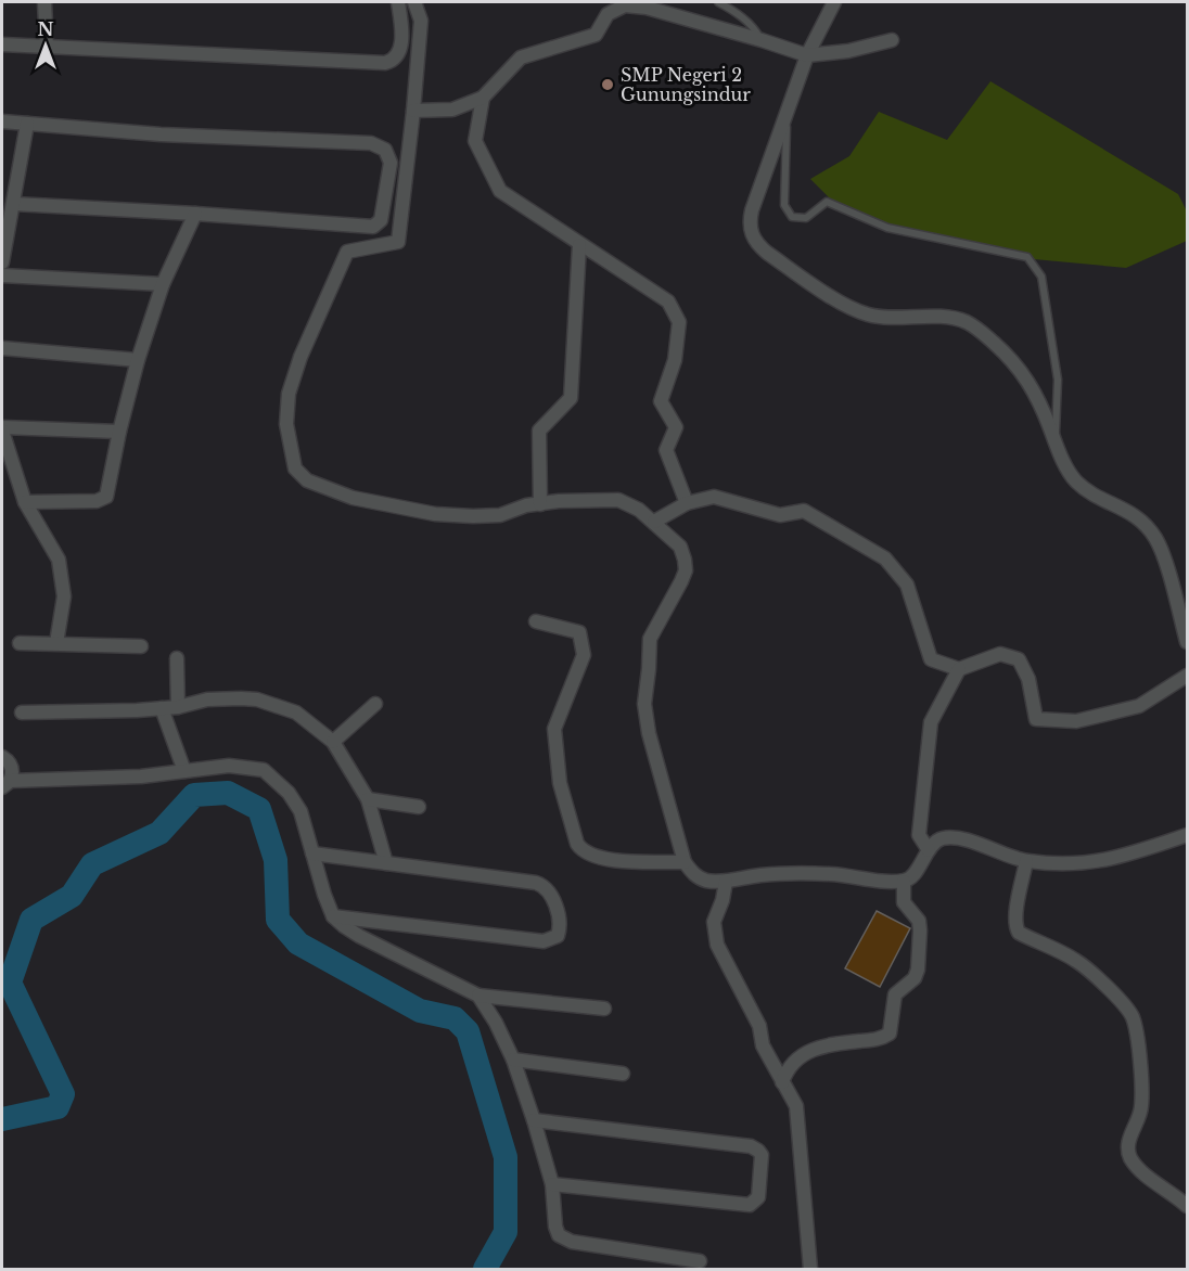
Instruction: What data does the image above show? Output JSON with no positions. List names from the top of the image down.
{
  "places": ["SMP Negeri 2 Gunungsindur"],
  "north": "top"
}
